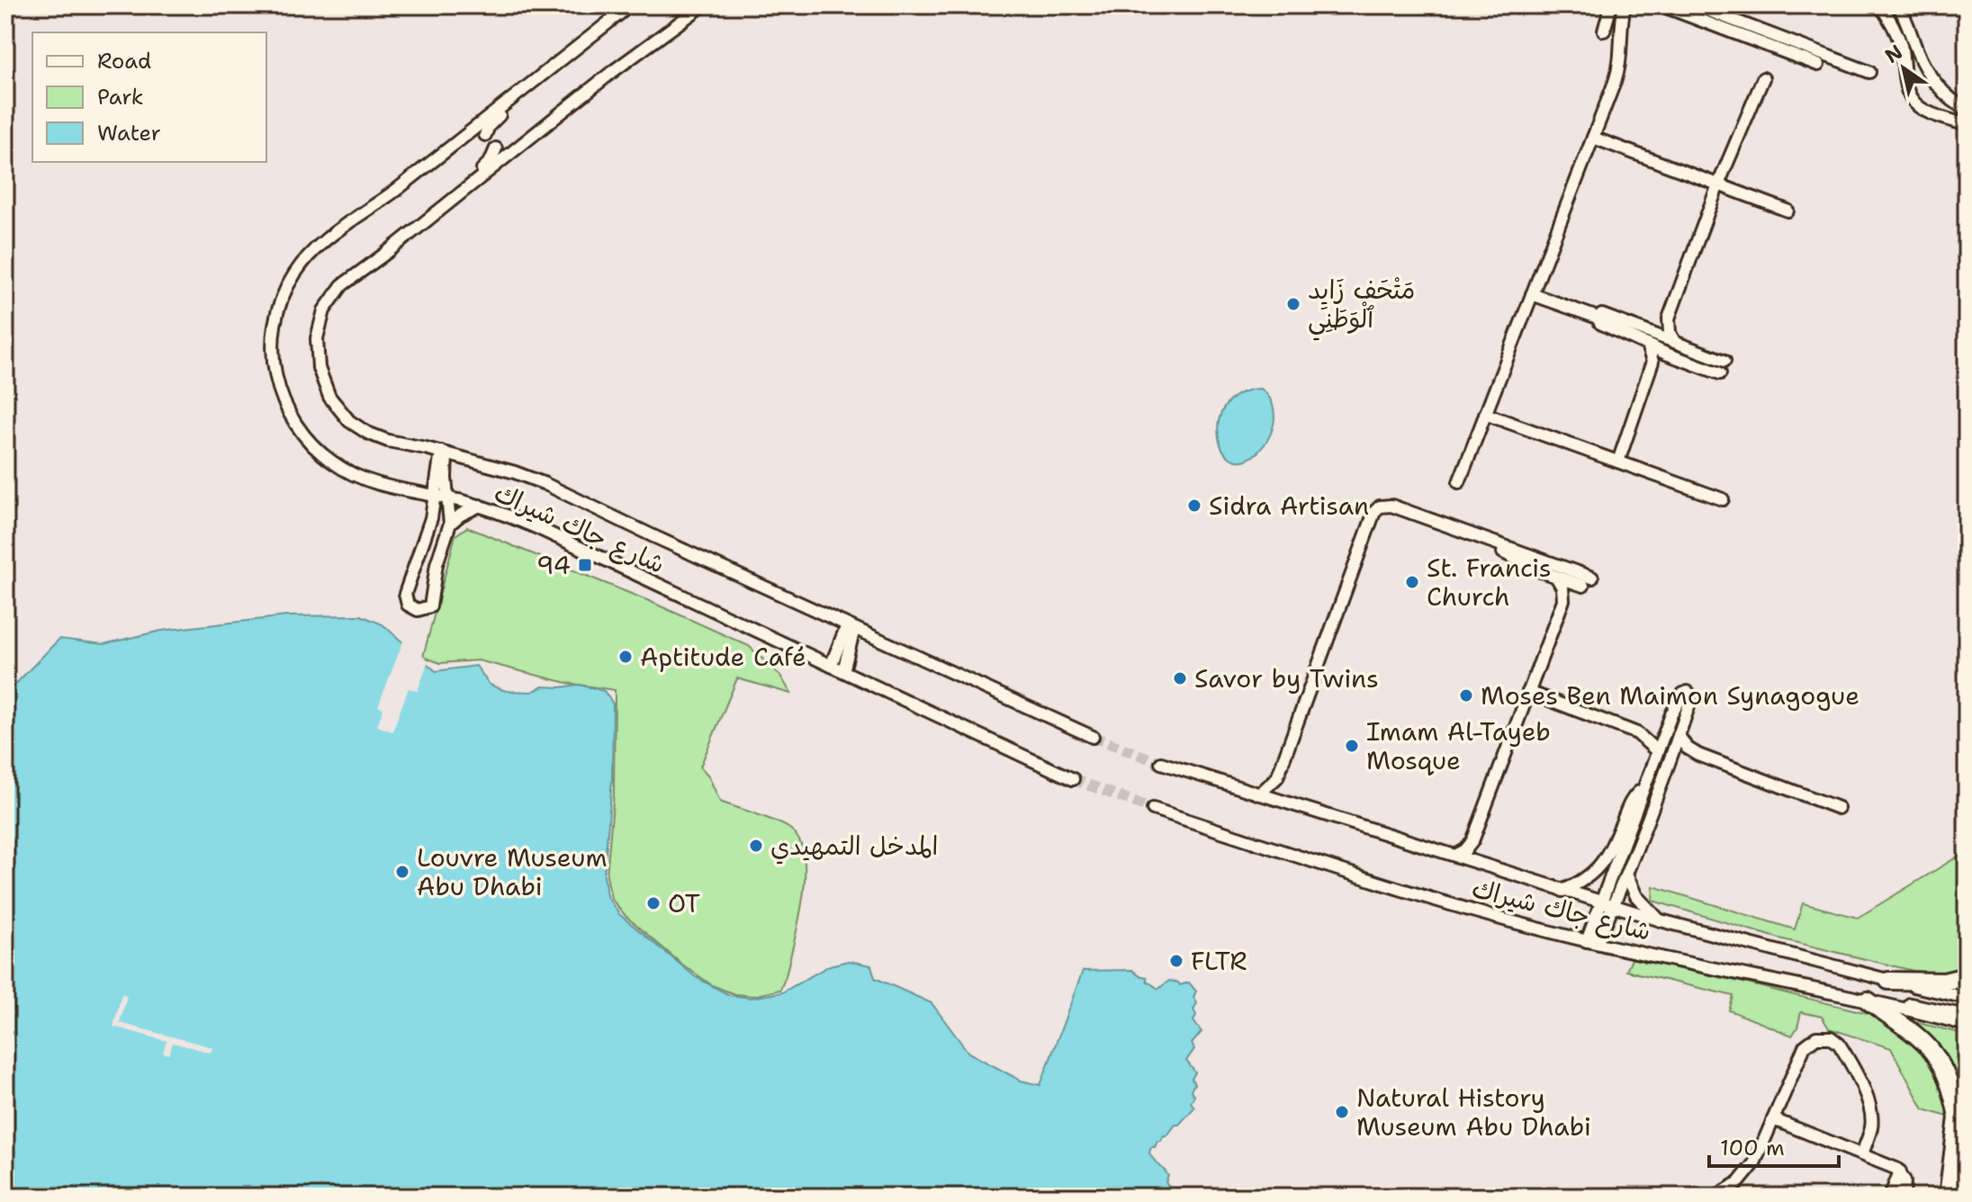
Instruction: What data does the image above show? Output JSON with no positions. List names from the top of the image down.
{
  "streets": {
    "street": ["شارع جاك شيراك"]
  },
  "places": {
    "other": [
      "مَتْحَف زَايِد ٱلْوَطَنِي",
      "Sidra Artisan",
      "St. Francis Church",
      "Aptitude Café",
      "Savor by Twins",
      "Moses Ben Maimon Synagogue",
      "Imam Al-Tayeb Mosque",
      "المدخل التمهيدي",
      "Louvre Museum Abu Dhabi",
      "OT",
      "FLTR",
      "Natural History Museum Abu Dhabi"
    ],
    "transit": ["94"]
  },
  "legend": ["Road", "Park", "Water"],
  "scale_bar": "100 m",
  "north": "top left"
}
